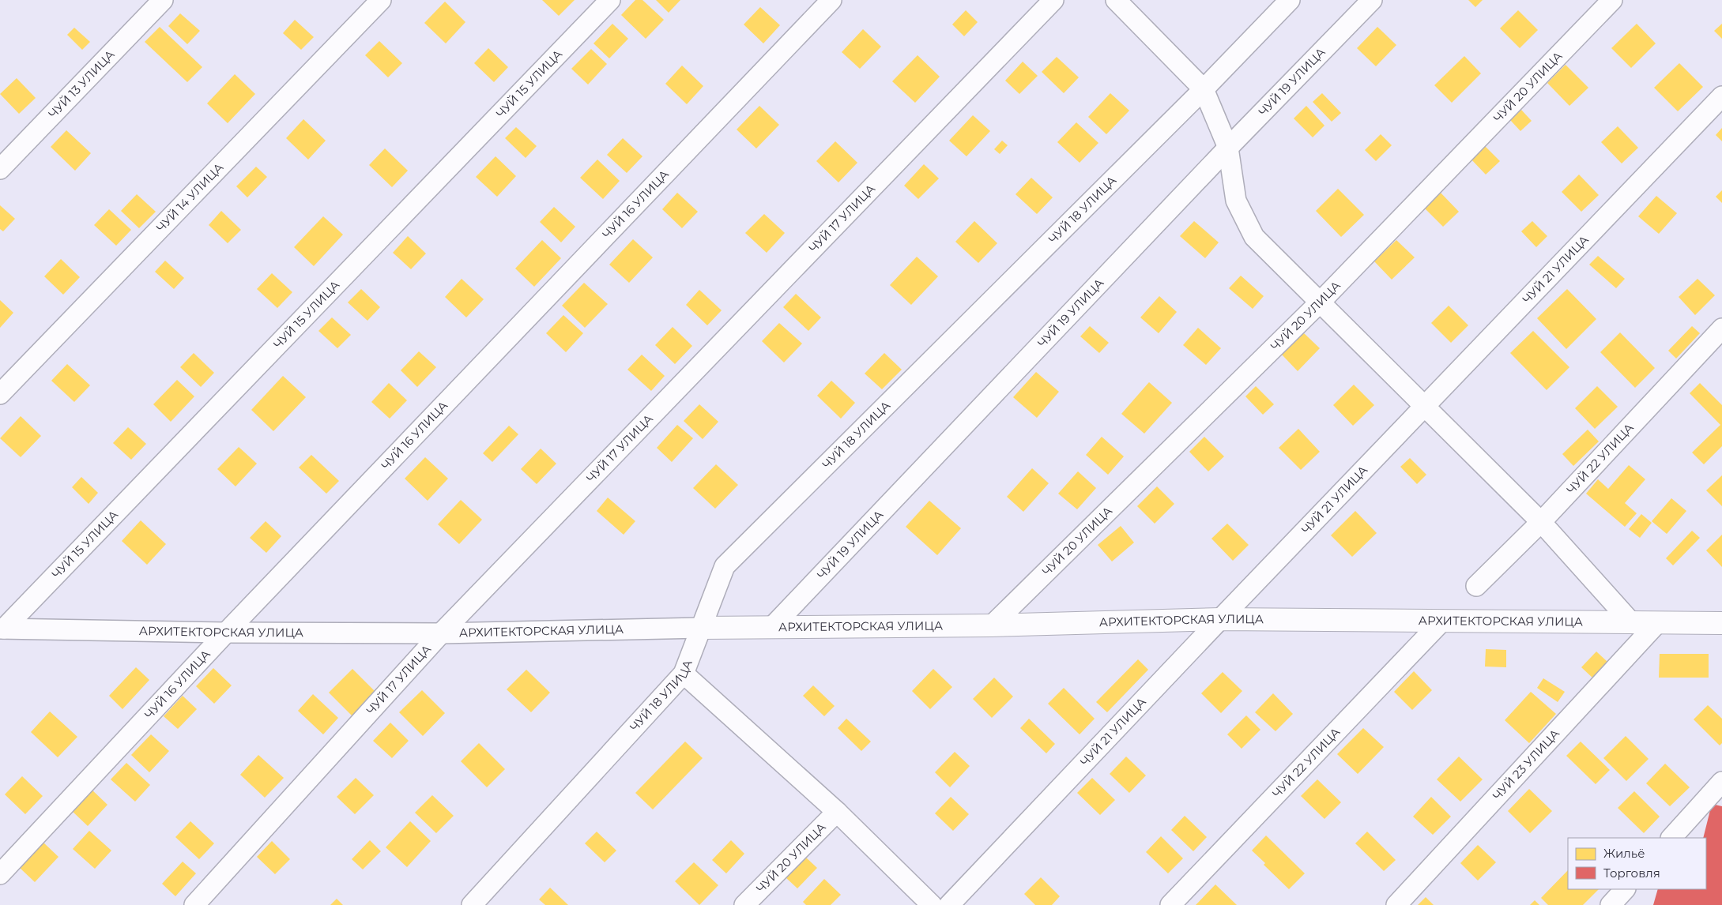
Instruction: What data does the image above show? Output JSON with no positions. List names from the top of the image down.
{
  "streets": {
    "street": [
      "ЧУЙ 19 УЛИЦА",
      "ЧУЙ 13 УЛИЦА",
      "ЧУЙ 15 УЛИЦА",
      "ЧУЙ 20 УЛИЦА",
      "ЧУЙ 14 УЛИЦА",
      "ЧУЙ 16 УЛИЦА",
      "ЧУЙ 18 УЛИЦА",
      "ЧУЙ 17 УЛИЦА",
      "ЧУЙ 21 УЛИЦА",
      "ЧУЙ 22 УЛИЦА",
      "АРХИТЕКТОРСКАЯ УЛИЦА",
      "ЧУЙ 23 УЛИЦА"
    ]
  },
  "crossings": [
    ["ЧУЙ 19 УЛИЦА", "АРХИТЕКТОРСКАЯ УЛИЦА"],
    ["ЧУЙ 15 УЛИЦА", "АРХИТЕКТОРСКАЯ УЛИЦА"],
    ["ЧУЙ 20 УЛИЦА", "АРХИТЕКТОРСКАЯ УЛИЦА"],
    ["ЧУЙ 16 УЛИЦА", "АРХИТЕКТОРСКАЯ УЛИЦА"],
    ["ЧУЙ 18 УЛИЦА", "АРХИТЕКТОРСКАЯ УЛИЦА"],
    ["ЧУЙ 17 УЛИЦА", "АРХИТЕКТОРСКАЯ УЛИЦА"],
    ["ЧУЙ 21 УЛИЦА", "АРХИТЕКТОРСКАЯ УЛИЦА"],
    ["ЧУЙ 22 УЛИЦА", "АРХИТЕКТОРСКАЯ УЛИЦА"],
    ["АРХИТЕКТОРСКАЯ УЛИЦА", "ЧУЙ 23 УЛИЦА"]
  ],
  "legend": ["Жильё", "Торговля"]
}
